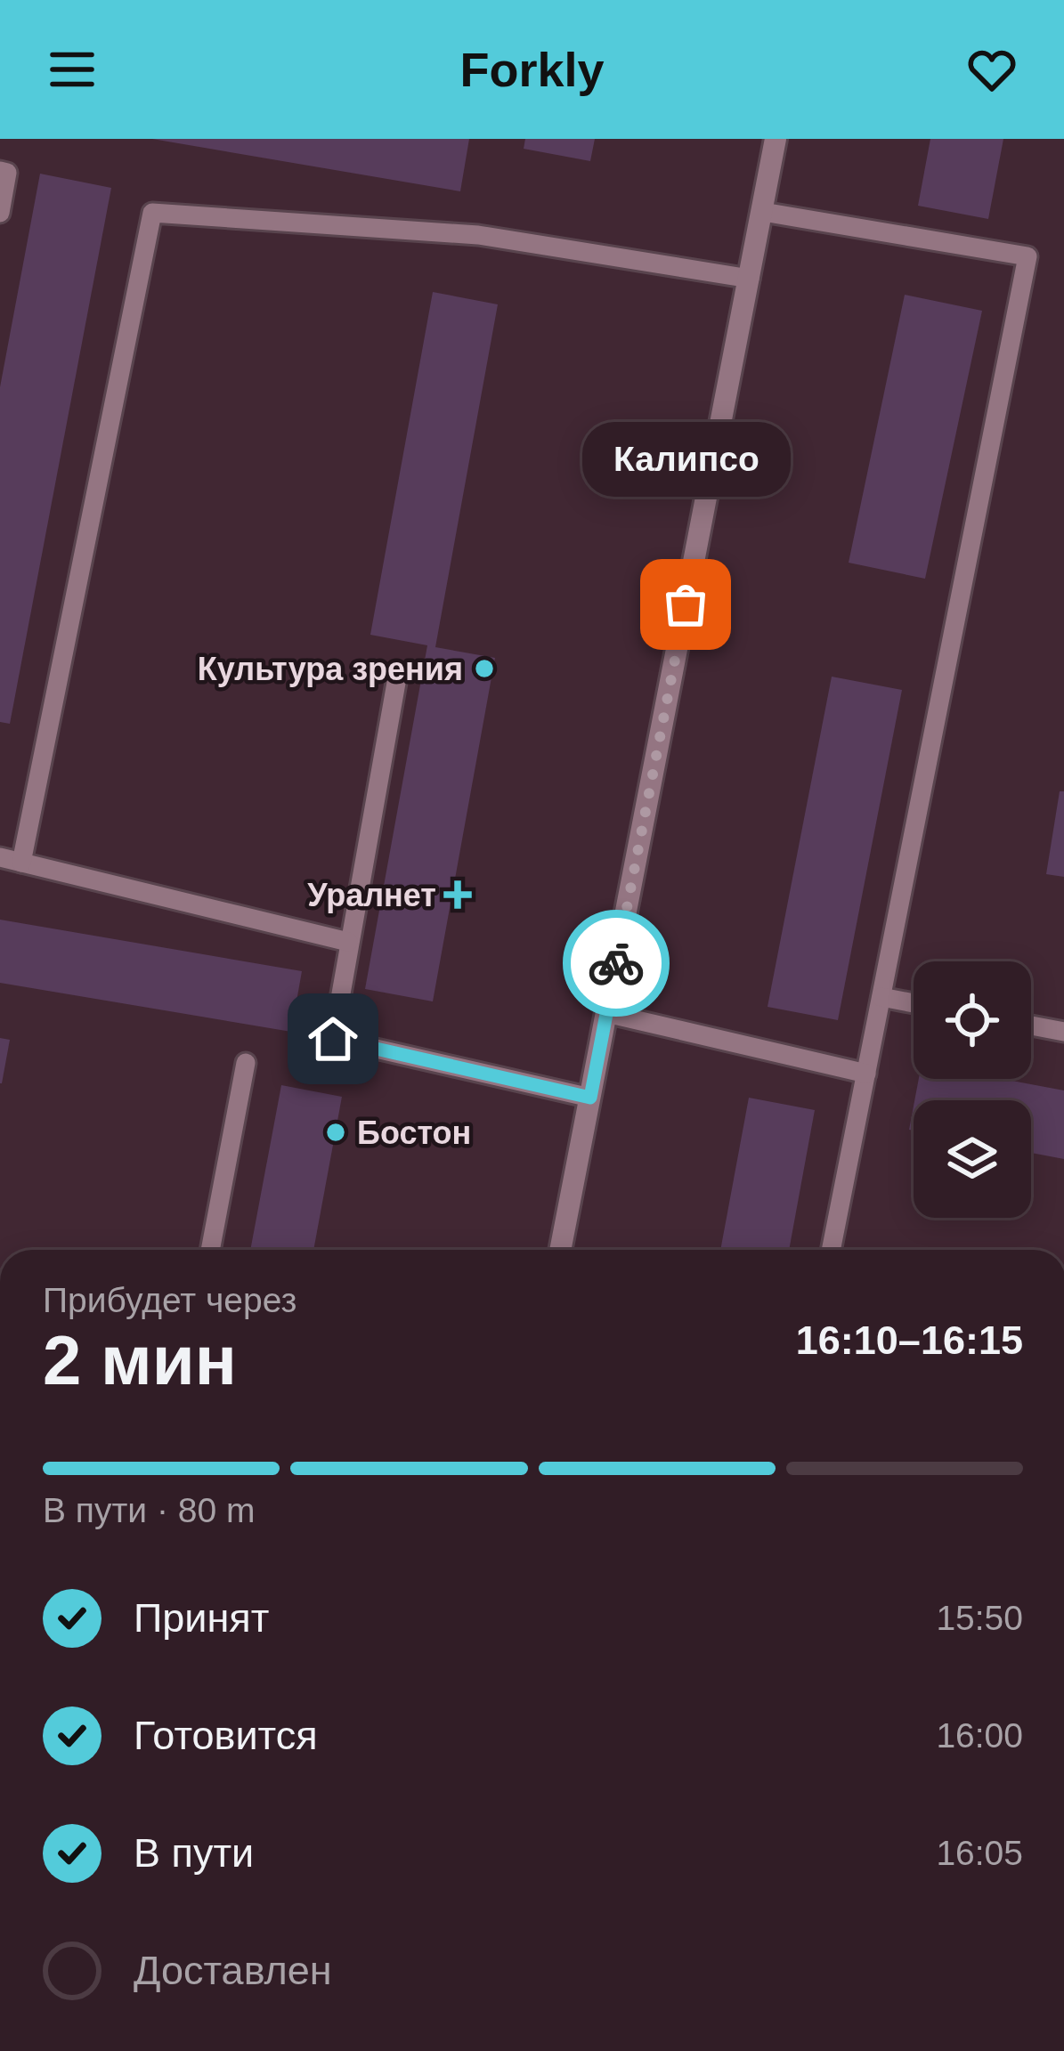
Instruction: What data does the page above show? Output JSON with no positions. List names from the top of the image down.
{
  "places": {
    "other": ["Калипсо", "Культура зрения", "Бостон"],
    "health": ["Уралнет"]
  },
  "page": {
    "header": "Forkly",
    "bubble": "Калипсо",
    "heading": ["2 мин", "Прибудет через", "16:10–16:15"],
    "bar": "В пути · 80 m",
    "list": [
      ["Принят", "15:50"],
      ["Готовится", "16:00"],
      ["В пути", "16:05"],
      "Доставлен"
    ]
  }
}
